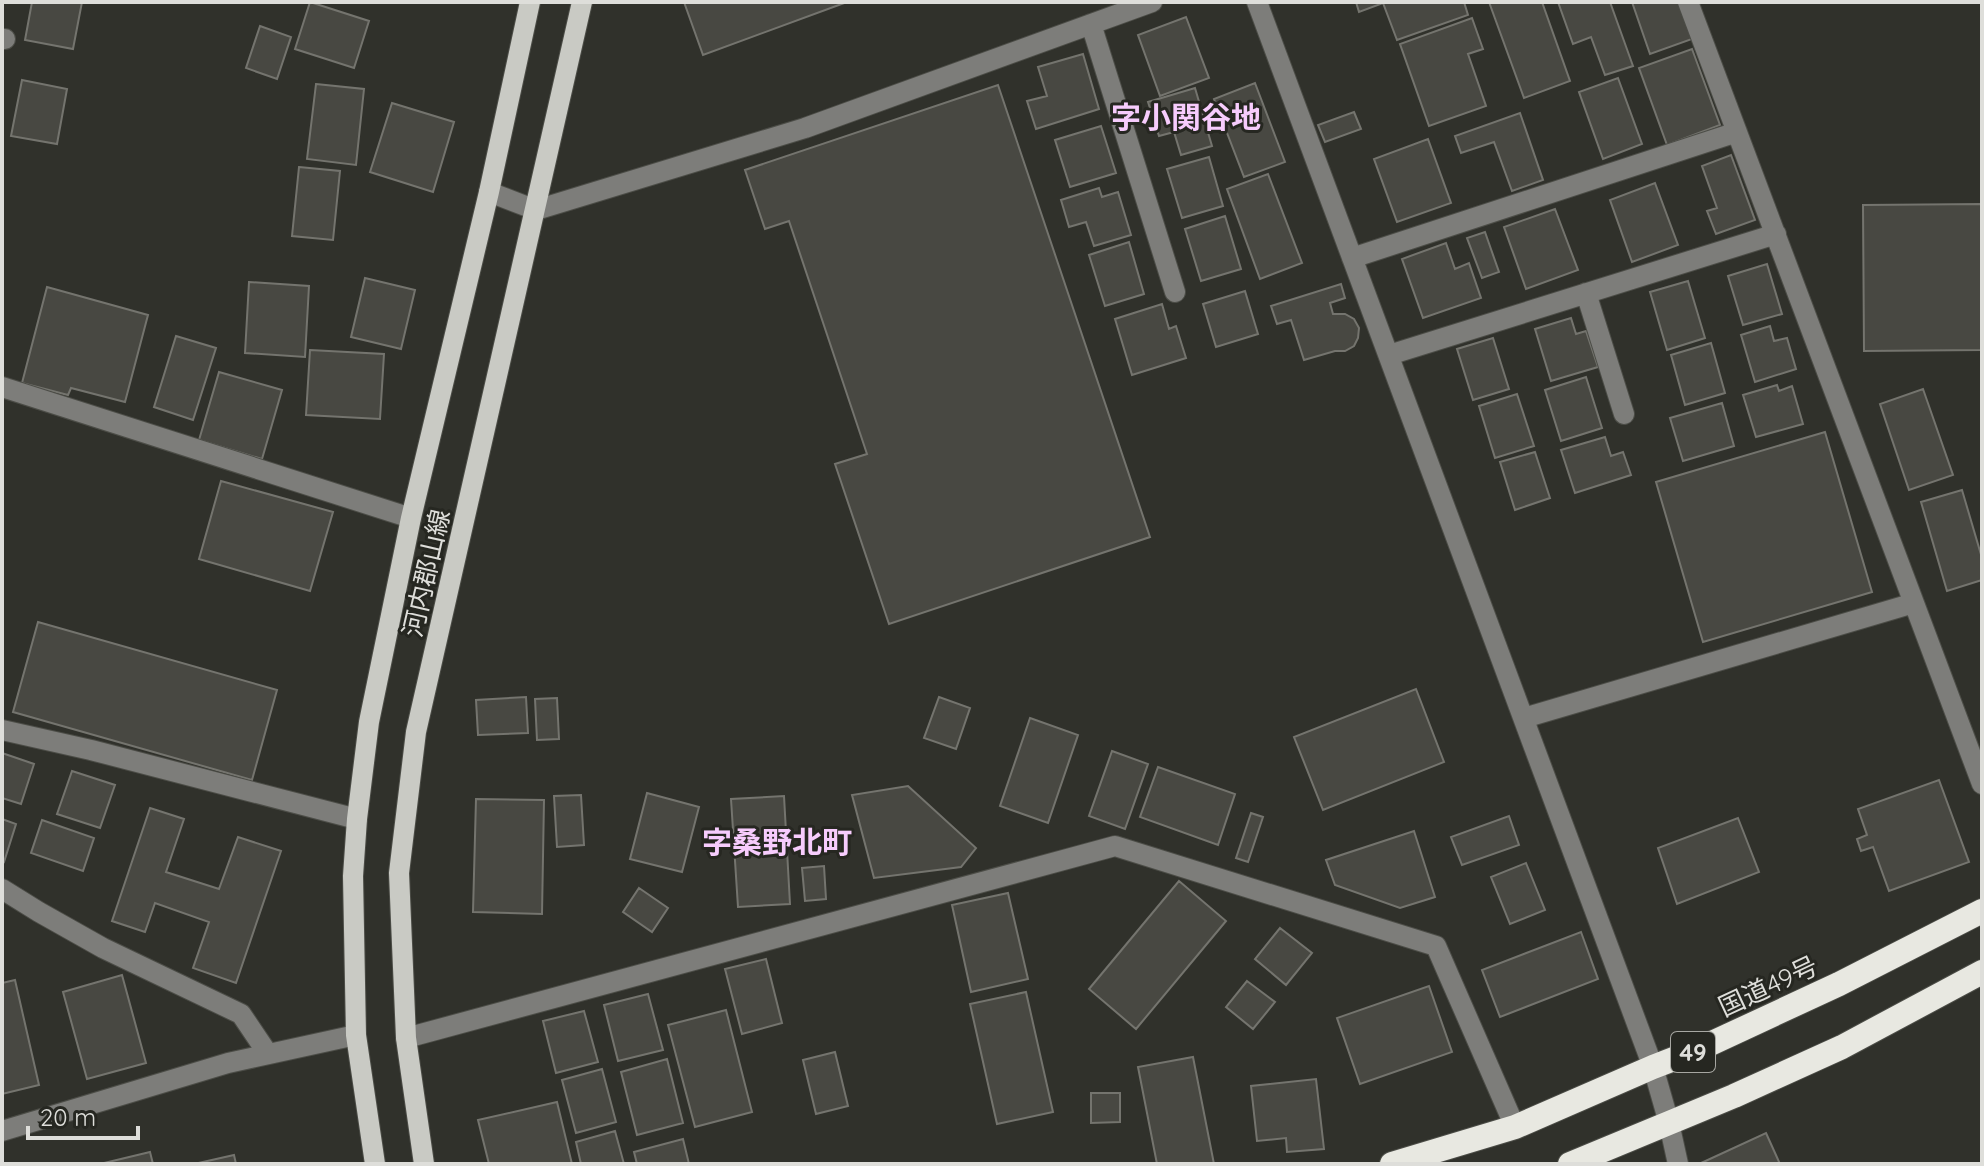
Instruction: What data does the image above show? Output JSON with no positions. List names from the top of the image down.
{
  "streets": {
    "highway": ["国道49号", "49"],
    "main road": ["河内郡山線"]
  },
  "districts": ["字小関谷地", "字桑野北町"],
  "scale_bar": "20 m"
}
